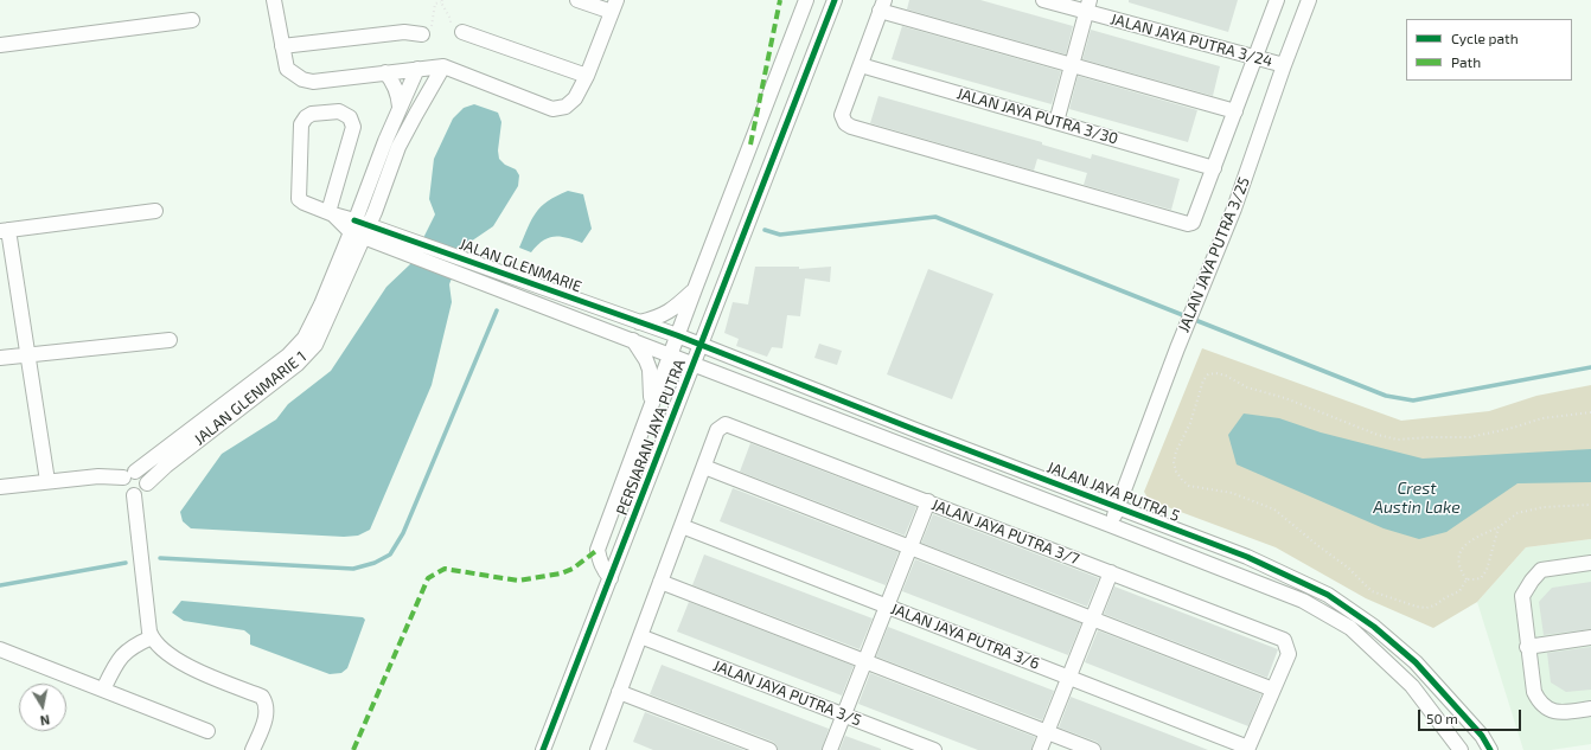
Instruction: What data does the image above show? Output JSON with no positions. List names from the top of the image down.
{
  "streets": {
    "street": [
      "JALAN JAYA PUTRA 3/24",
      "JALAN JAYA PUTRA 3/30",
      "JALAN JAYA PUTRA 3/25",
      "JALAN GLENMARIE",
      "JALAN GLENMARIE 1",
      "PERSIARAN JAYA PUTRA",
      "JALAN JAYA PUTRA 5",
      "JALAN JAYA PUTRA 3/7",
      "JALAN JAYA PUTRA 3/6",
      "JALAN JAYA PUTRA 3/5"
    ]
  },
  "crossings": [
    ["JALAN JAYA PUTRA 3/24", "JALAN JAYA PUTRA 3/25"],
    ["JALAN JAYA PUTRA 3/30", "JALAN JAYA PUTRA 3/25"],
    ["JALAN JAYA PUTRA 3/25", "JALAN JAYA PUTRA 5"],
    ["JALAN GLENMARIE", "JALAN GLENMARIE 1"],
    ["JALAN GLENMARIE", "PERSIARAN JAYA PUTRA"],
    ["JALAN GLENMARIE", "JALAN JAYA PUTRA 5"],
    ["PERSIARAN JAYA PUTRA", "JALAN JAYA PUTRA 5"]
  ],
  "water": ["Crest Austin Lake"],
  "legend": ["Cycle path", "Path"],
  "scale_bar": "50 m",
  "north": "bottom"
}
